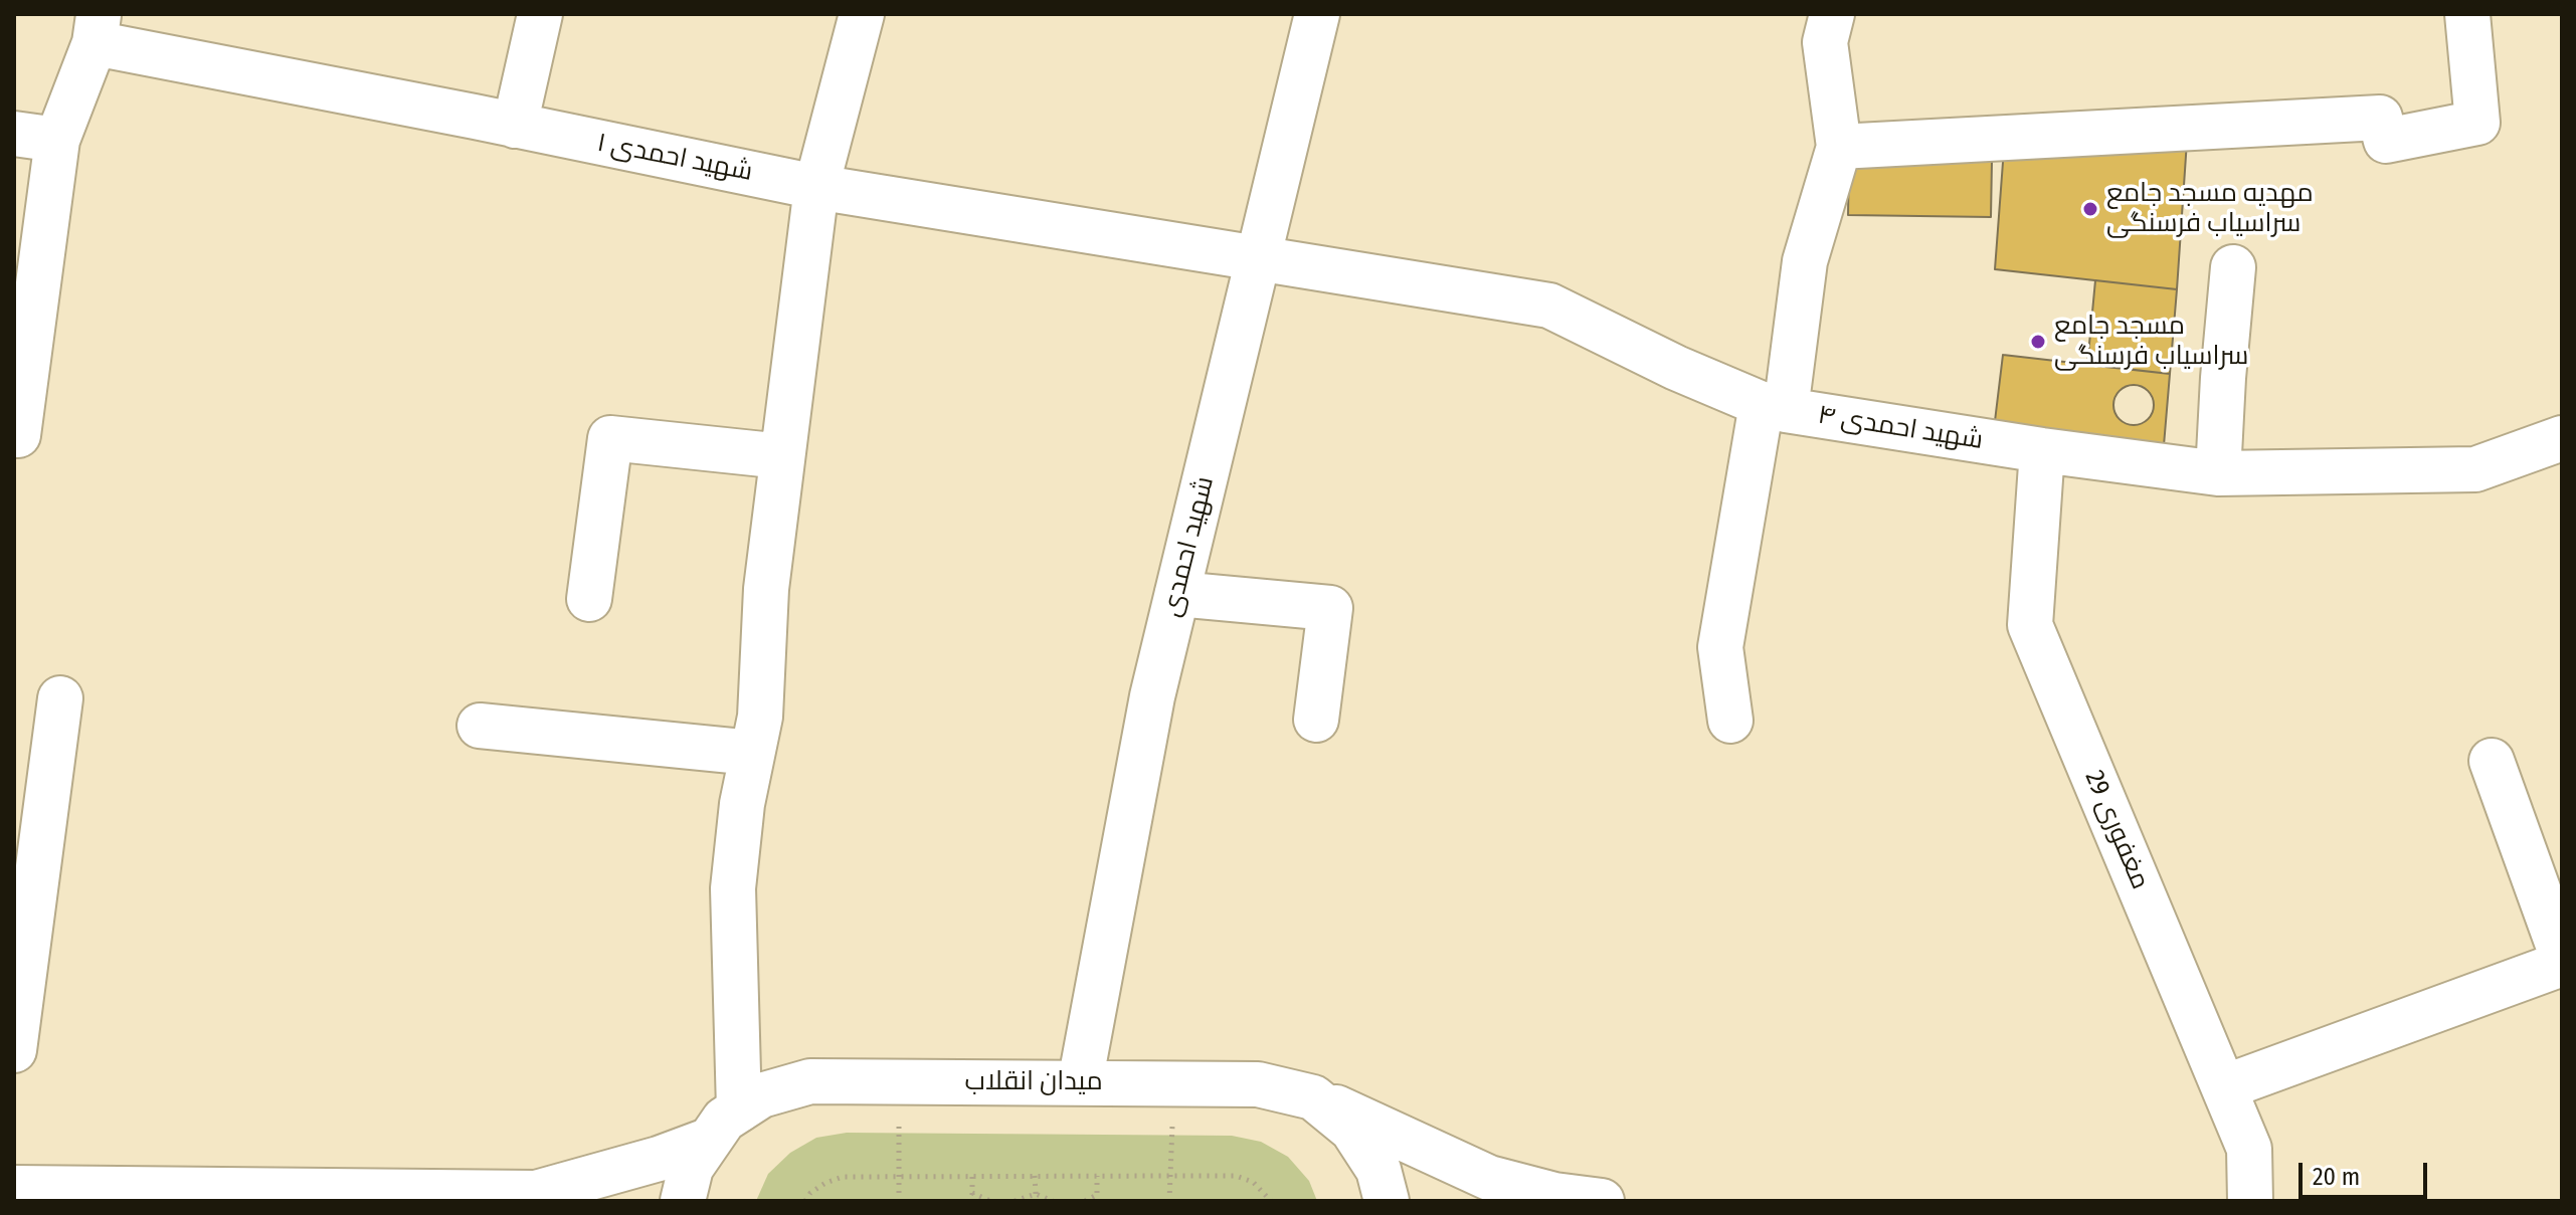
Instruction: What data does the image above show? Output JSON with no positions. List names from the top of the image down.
{
  "streets": {
    "street": [
      "شهید احمدی ۱",
      "شهید احمدی ۴",
      "شهید احمدی",
      "مغفوری 29",
      "میدان انقلاب"
    ]
  },
  "crossings": [
    ["شهید احمدی ۱", "شهید احمدی ۴"],
    ["شهید احمدی ۱", "شهید احمدی"],
    ["شهید احمدی ۴", "شهید احمدی"],
    ["شهید احمدی ۴", "مغفوری 29"],
    ["شهید احمدی", "میدان انقلاب"]
  ],
  "places": ["مهدیه مسجد جامع سراسیاب فرسنگی", "مسجد جامع سراسیاب فرسنگی"],
  "scale_bar": "20 m"
}
